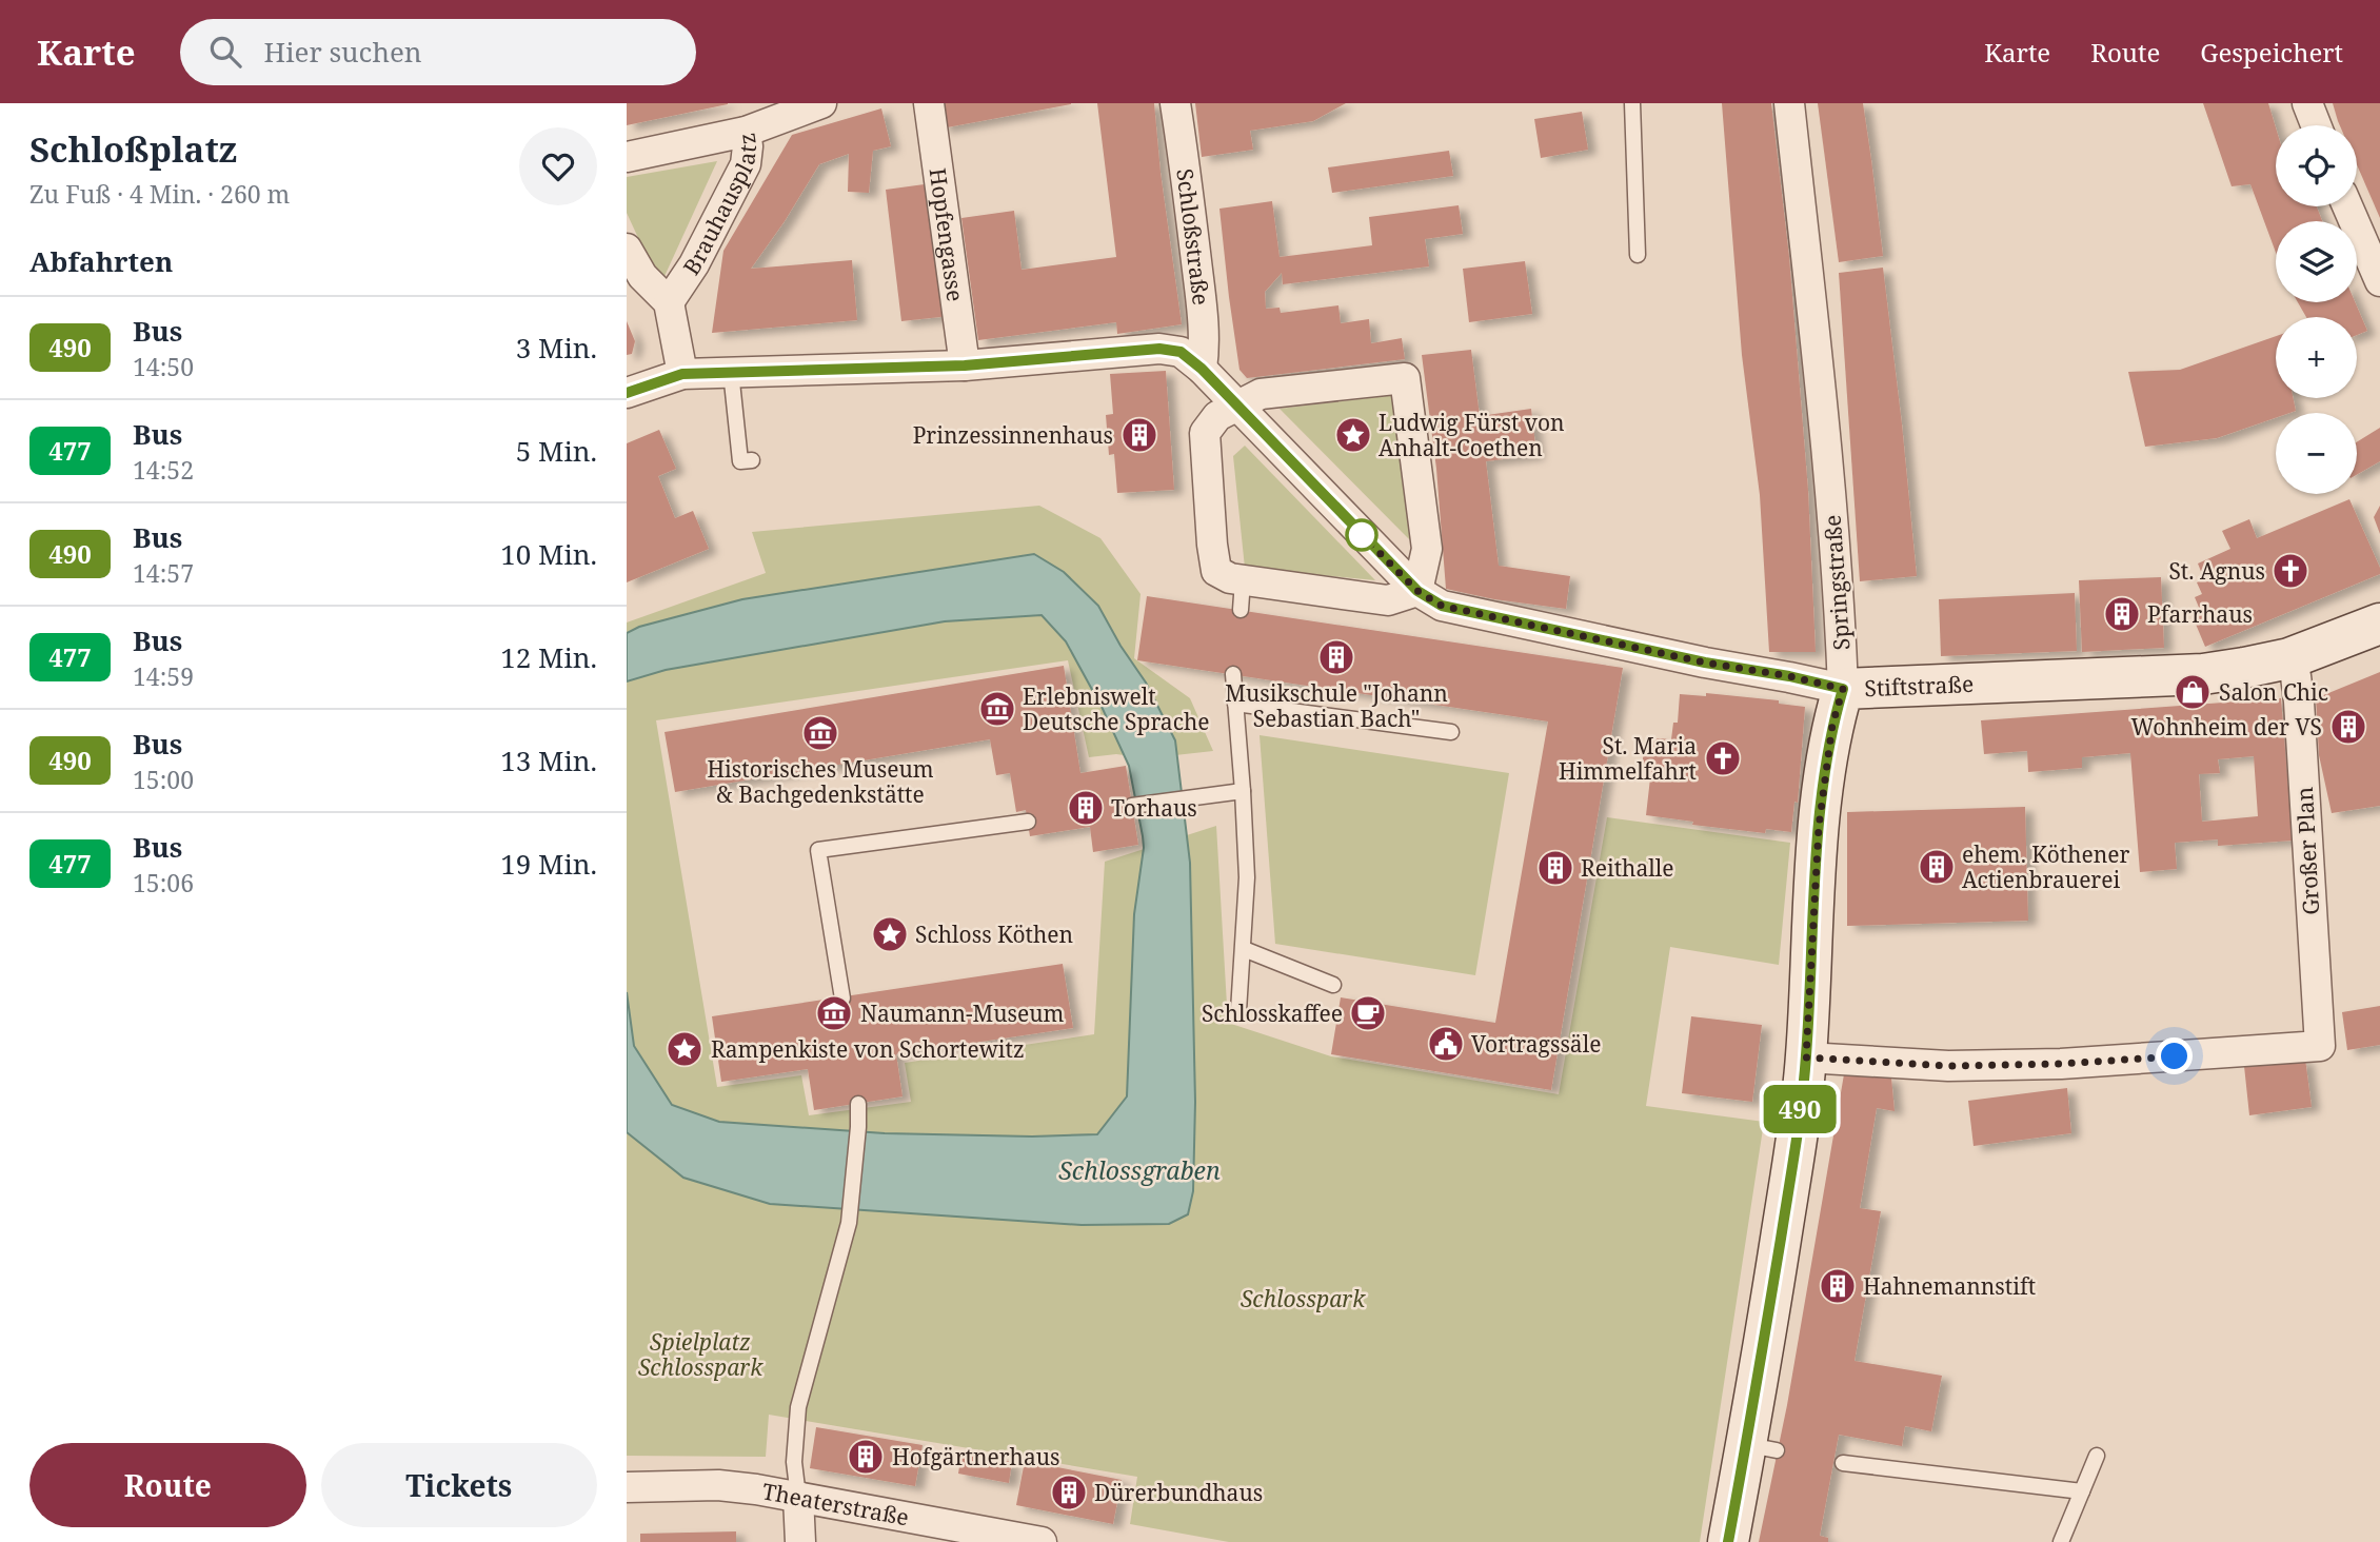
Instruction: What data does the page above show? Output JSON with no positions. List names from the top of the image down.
{
  "streets": {
    "main road": ["Springstraße", "Stiftstraße"],
    "street": [
      "Brauhausplatz",
      "Hopfengasse",
      "Schloßstraße",
      "Großer Plan",
      "Theaterstraße"
    ]
  },
  "crossings": [
    ["Brauhausplatz", "Stiftstraße"],
    ["Hopfengasse", "Stiftstraße"],
    ["Schloßstraße", "Stiftstraße"],
    ["Springstraße", "Stiftstraße"],
    ["Springstraße", "Großer Plan"],
    ["Stiftstraße", "Großer Plan"]
  ],
  "water": ["Schlossgraben"],
  "parks": ["Schlosspark", "Spielplatz Schlosspark"],
  "places": {
    "building": [
      "Prinzessinnenhaus",
      "Pfarrhaus",
      "Musikschule \"Johann Sebastian Bach\"",
      "Wohnheim der VS",
      "Torhaus",
      "ehem. Köthener Actienbrauerei",
      "Reithalle",
      "Hahnemannstift",
      "Hofgärtnerhaus",
      "Dürerbundhaus"
    ],
    "place": ["Ludwig Fürst von Anhalt-Coethen", "Schloss Köthen", "Rampenkiste von Schortewitz"],
    "church": ["St. Agnus", "St. Maria Himmelfahrt"],
    "shop": ["Salon Chic"],
    "museum": ["Erlebniswelt Deutsche Sprache", "Historisches Museum & Bachgedenkstätte", "Naumann-Museum"],
    "cafe": ["Schlosskaffee"],
    "public building": ["Vortragssäle"]
  },
  "lines": ["bus line 490"],
  "page": {
    "header": "Karte",
    "search": "Hier suchen",
    "nav": ["Karte", "Route", "Gespeichert"],
    "heading": [
      ["Schloßplatz", "Zu Fuß · 4 Min. · 260 m"],
      "Abfahrten"
    ],
    "on_map": "490",
    "map_buttons": ["+", "−"],
    "list": [
      {
        "mark": "490",
        "name": "Bus",
        "note": "14:50",
        "value": "3 Min."
      },
      {
        "mark": "477",
        "name": "Bus",
        "note": "14:52",
        "value": "5 Min."
      },
      {
        "mark": "490",
        "name": "Bus",
        "note": "14:57",
        "value": "10 Min."
      },
      {
        "mark": "477",
        "name": "Bus",
        "note": "14:59",
        "value": "12 Min."
      },
      {
        "mark": "490",
        "name": "Bus",
        "note": "15:00",
        "value": "13 Min."
      },
      {
        "mark": "477",
        "name": "Bus",
        "note": "15:06",
        "value": "19 Min."
      }
    ],
    "buttons": ["Route", "Tickets"]
  }
}
